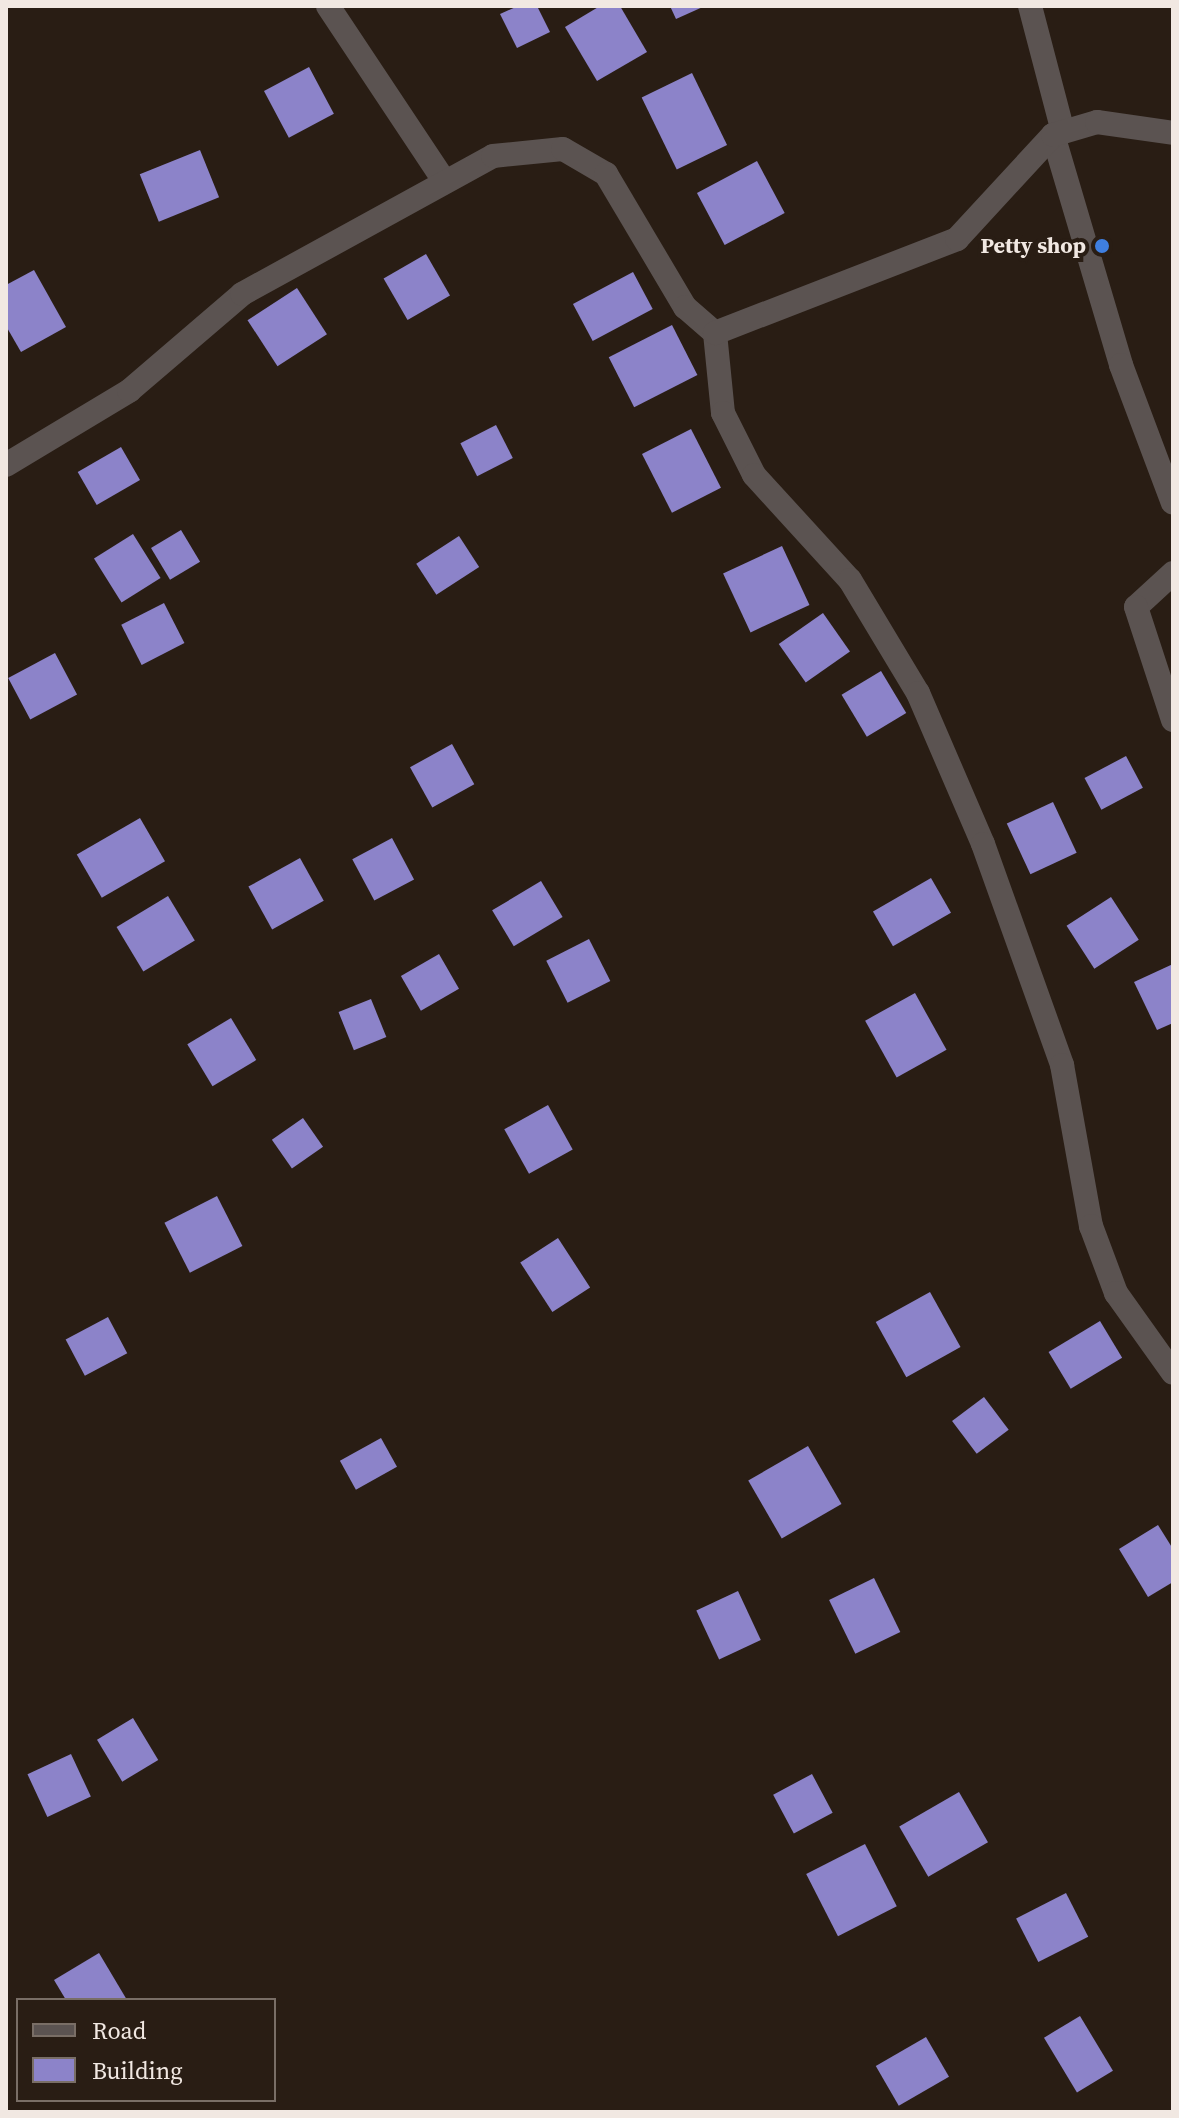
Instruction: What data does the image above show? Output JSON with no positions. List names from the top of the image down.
{
  "places": ["Petty shop"],
  "legend": ["Road", "Building"]
}
